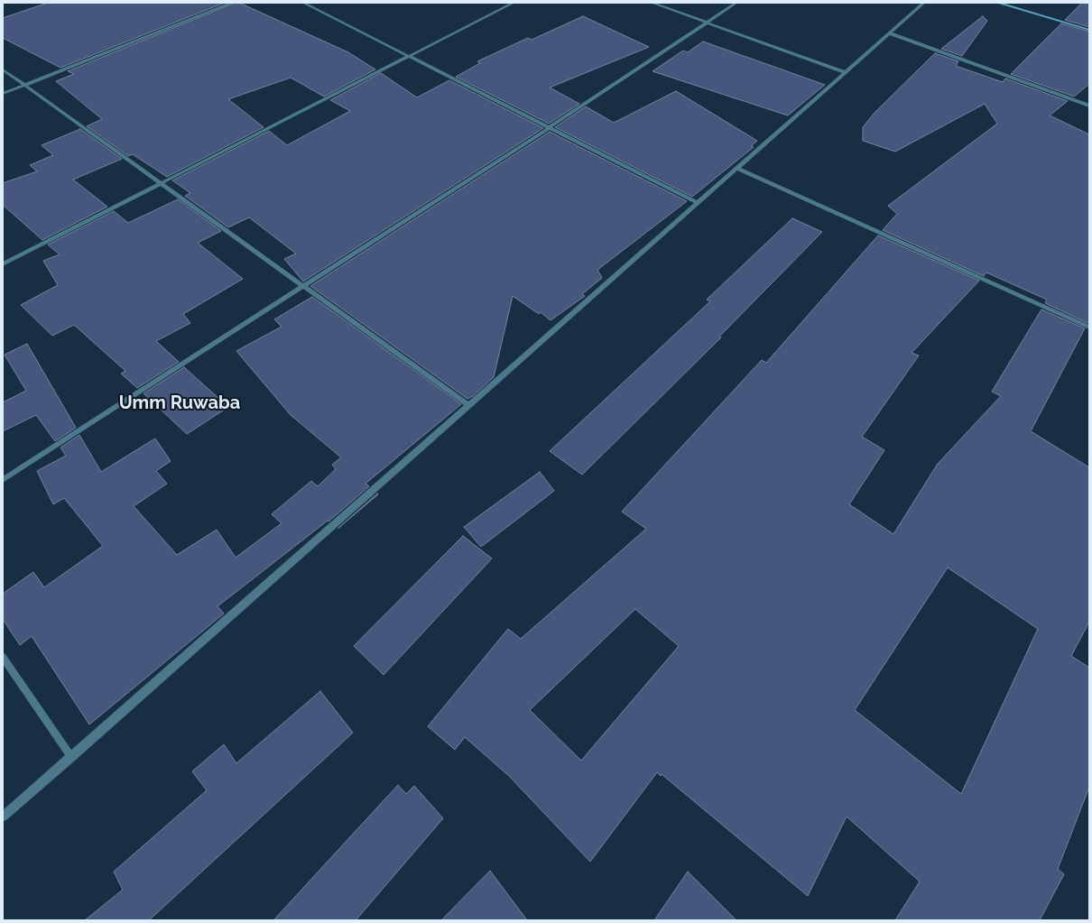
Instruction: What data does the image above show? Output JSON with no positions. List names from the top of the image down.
{
  "districts": ["Umm Ruwaba"]
}
